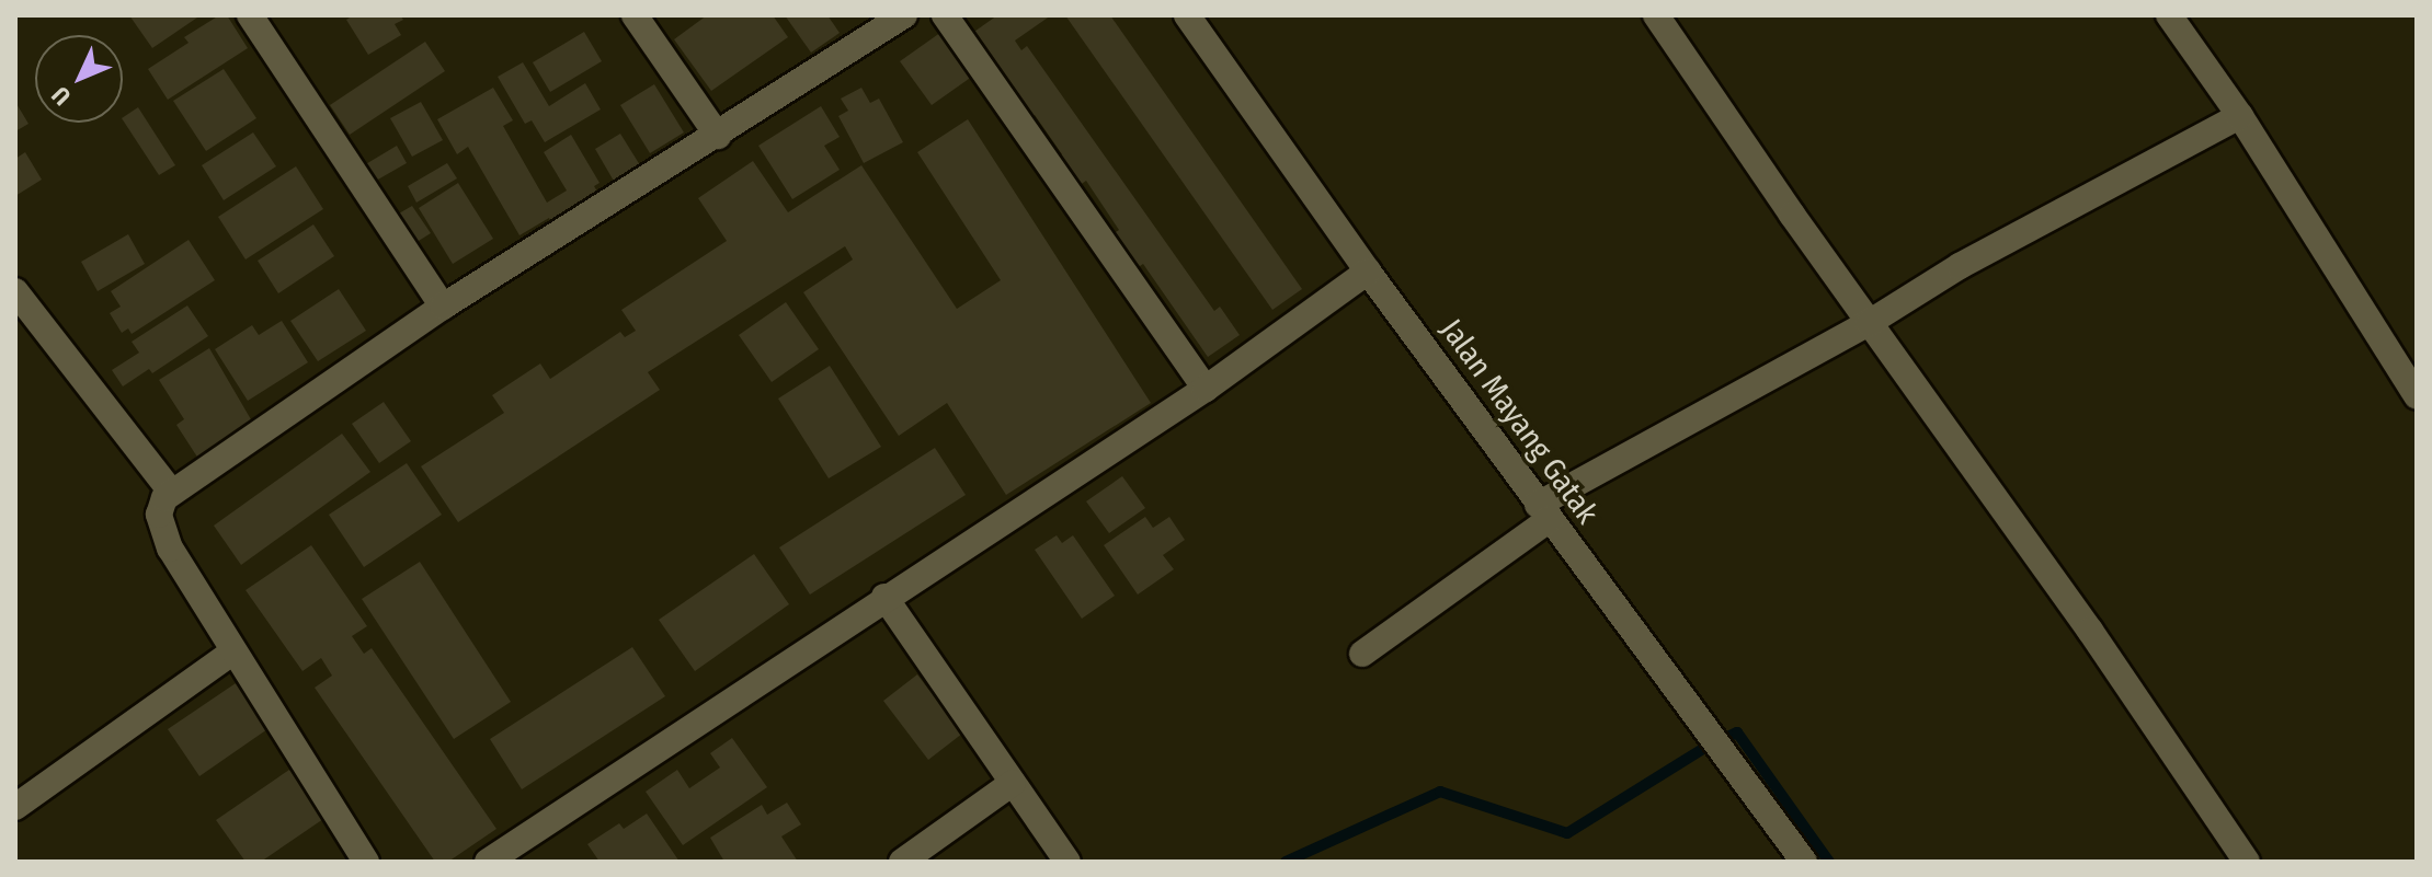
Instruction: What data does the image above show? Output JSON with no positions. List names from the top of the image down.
{
  "streets": {
    "street": ["Jalan Mayang Gatak"]
  },
  "north": "bottom left"
}
